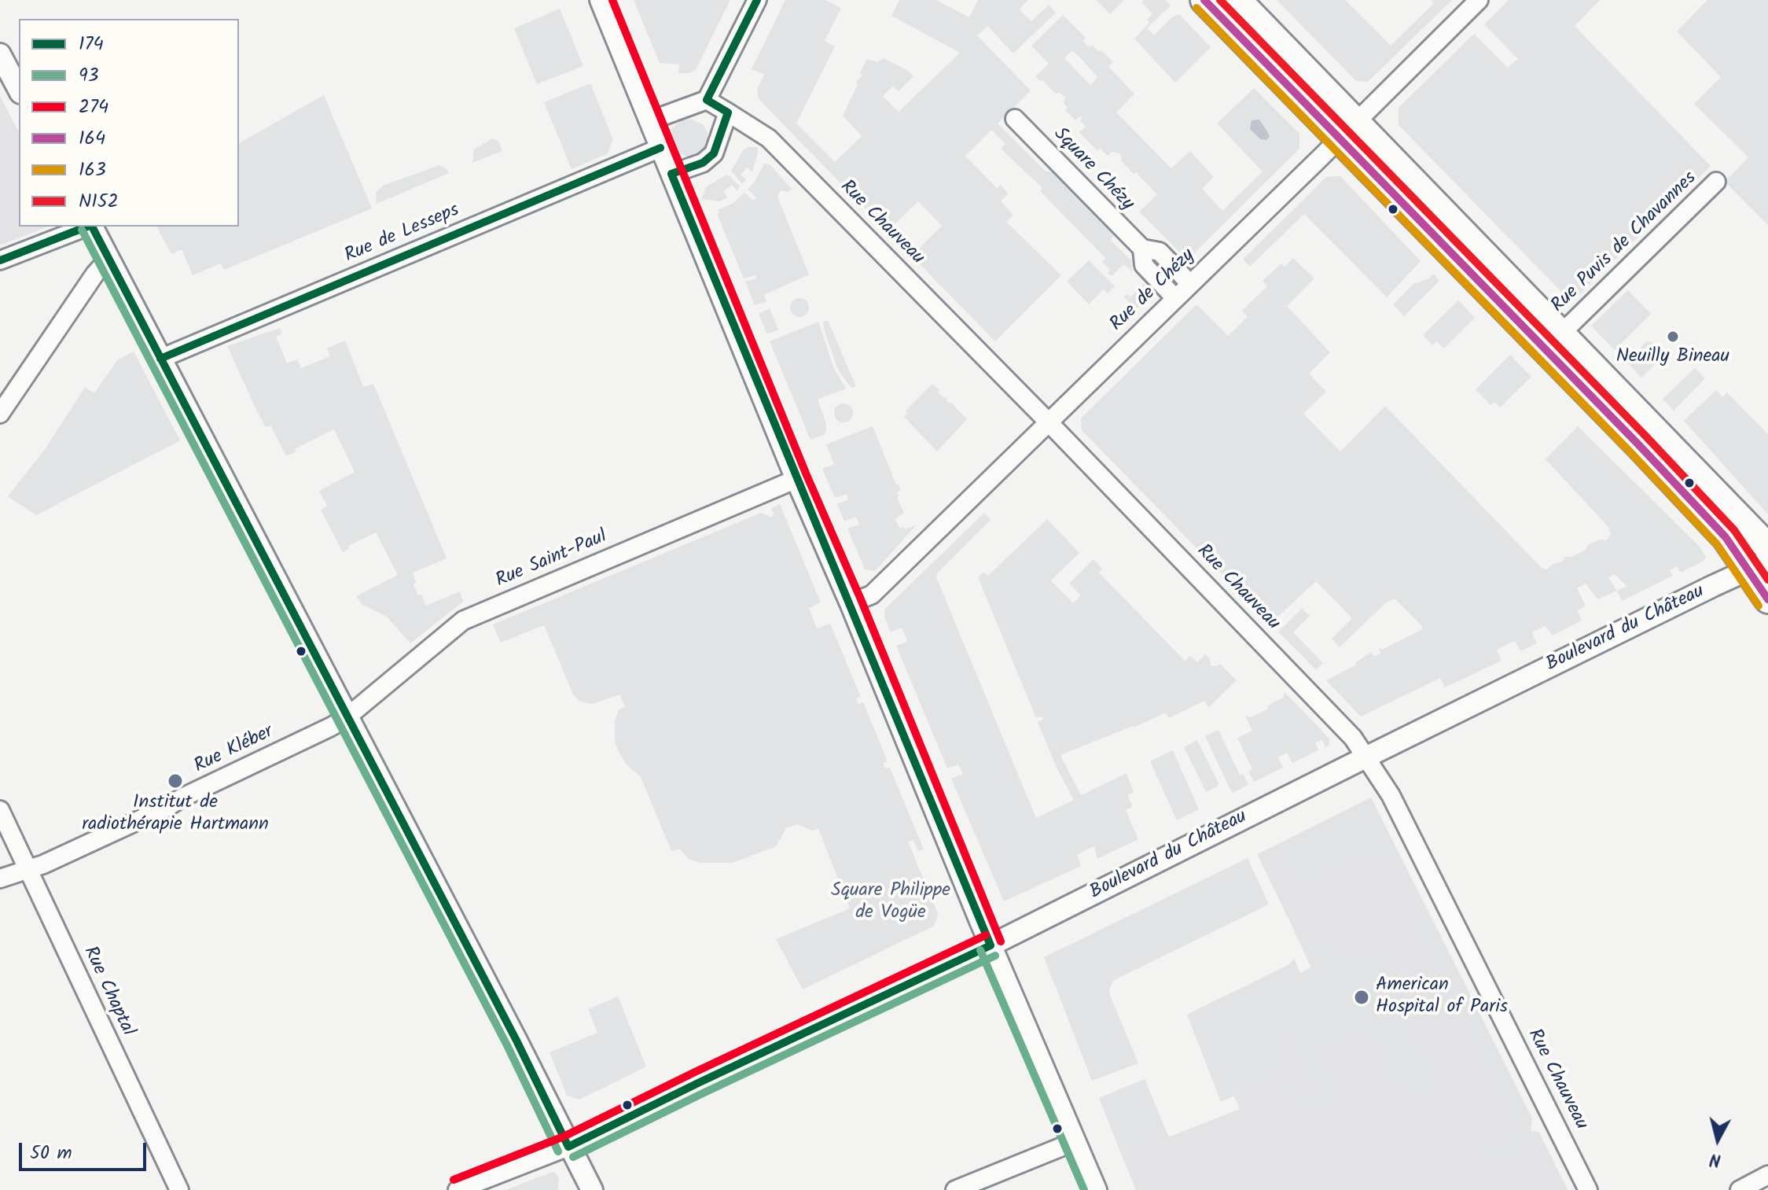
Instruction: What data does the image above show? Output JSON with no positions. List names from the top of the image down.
{
  "streets": {
    "street": [
      "Square Chézy",
      "Rue Chauveau",
      "Rue de Lesseps",
      "Rue Puvis de Chavannes",
      "Rue de Chézy",
      "Rue Saint-Paul",
      "Boulevard du Château",
      "Rue Kléber",
      "Rue Chaptal"
    ]
  },
  "crossings": [
    ["Rue Chauveau", "Rue de Chézy"],
    ["Rue Chauveau", "Boulevard du Château"],
    ["Rue Saint-Paul", "Rue Kléber"],
    ["Rue Kléber", "Rue Chaptal"]
  ],
  "parks": ["Square Philippe de Vogüe"],
  "places": ["Neuilly Bineau", "Institut de radiothérapie Hartmann", "American Hospital of Paris"],
  "lines": [
    "transit line 174",
    "transit line 274",
    "transit line 164",
    "transit line N152",
    "transit line 163",
    "transit line 93"
  ],
  "legend": [
    "174",
    "93",
    "274",
    "164",
    "163",
    "N152"
  ],
  "scale_bar": "50 m",
  "north": "bottom"
}
